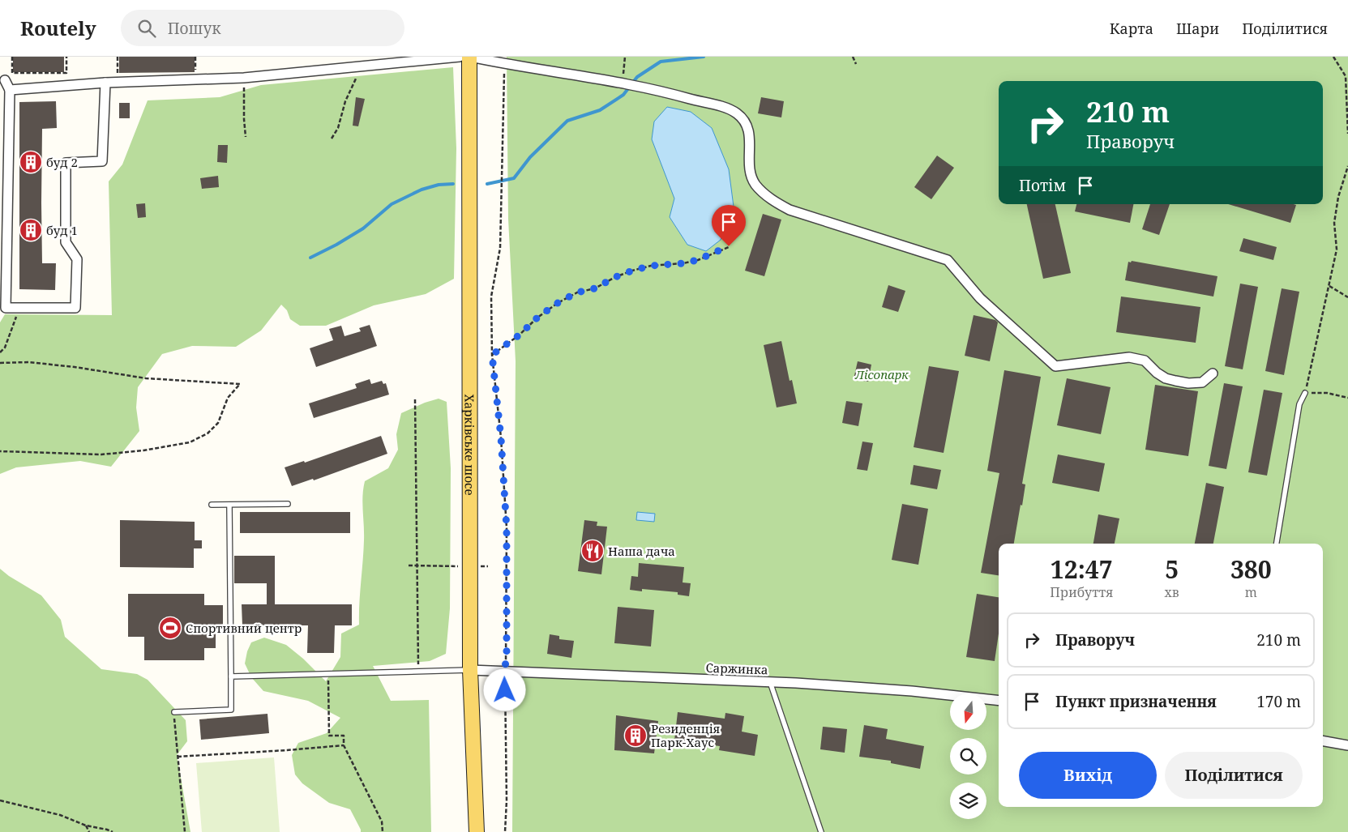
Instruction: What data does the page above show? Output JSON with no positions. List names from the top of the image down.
{
  "streets": {
    "main road": ["Харківське шосе"],
    "street": ["Саржинка"]
  },
  "crossings": [
    ["Харківське шосе", "Саржинка"]
  ],
  "parks": ["Лісопарк"],
  "places": {
    "building": ["буд 2", "буд 1", "Резиденція Парк-Хаус"],
    "restaurant": ["Наша дача"],
    "sports": ["Спортивний центр"]
  },
  "north": "bottom",
  "page": {
    "header": "Routely",
    "search": "Пошук",
    "nav": ["Карта", "Шари", "Поділитися"],
    "turn": ["210 m", "Праворуч"],
    "then": "Потім",
    "eta": [
      "12:47",
      "Прибуття",
      "5",
      "хв",
      "380",
      "m"
    ],
    "list": [
      {
        "name": "Праворуч",
        "value": "210 m"
      },
      {
        "name": "Пункт призначення",
        "value": "170 m"
      }
    ],
    "buttons": ["Вихід", "Поділитися"]
  }
}
